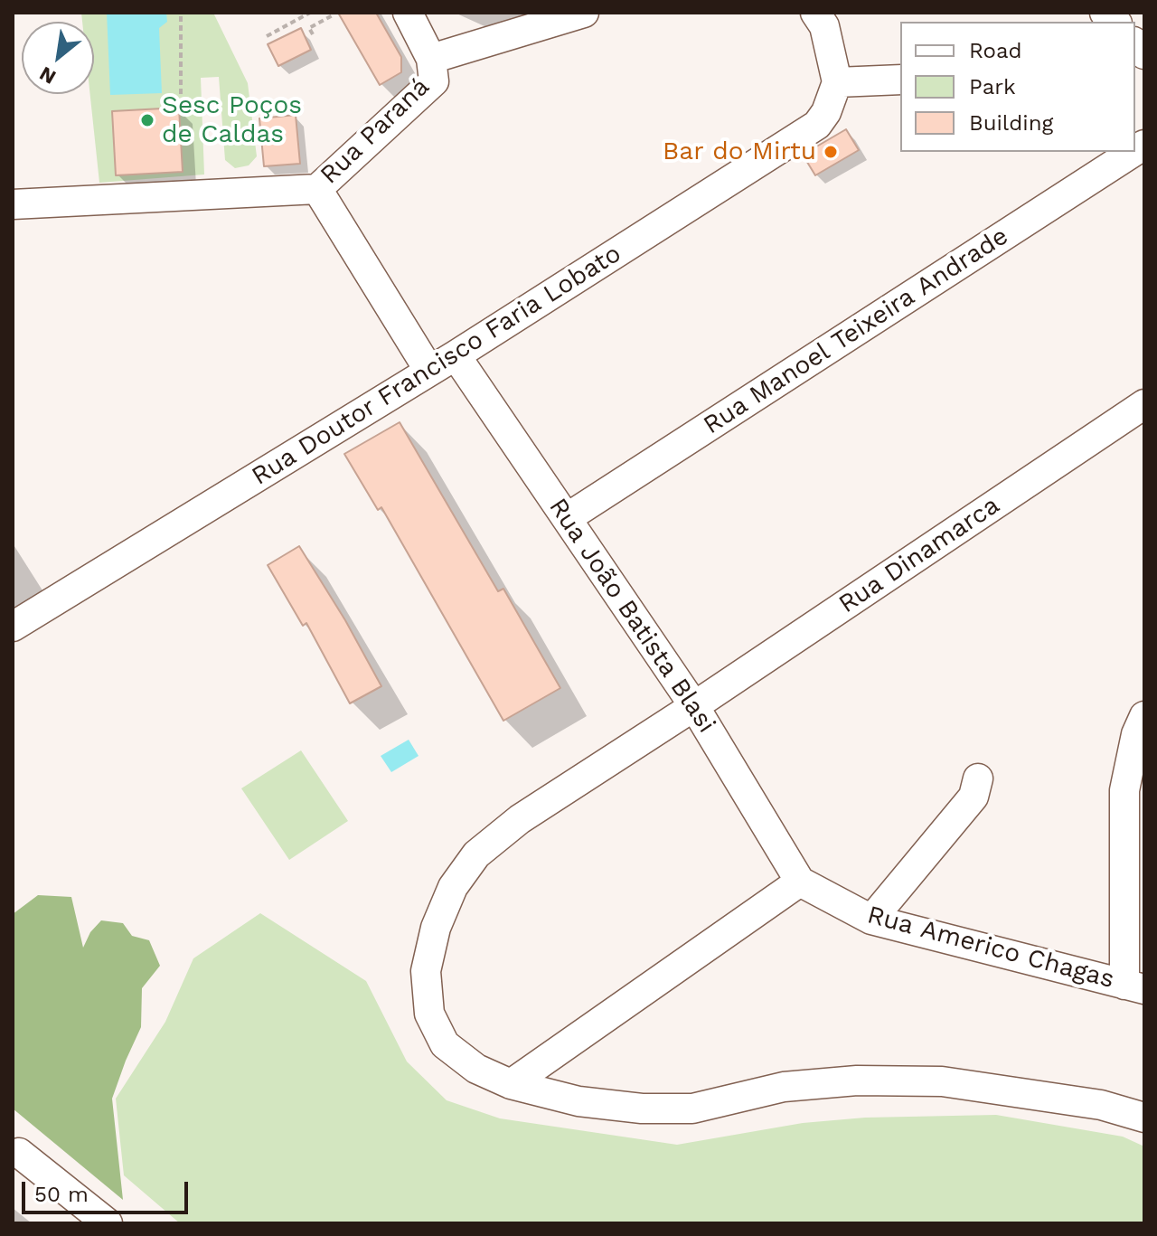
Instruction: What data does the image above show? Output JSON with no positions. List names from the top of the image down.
{
  "streets": {
    "street": [
      "Rua Paraná",
      "Rua Manoel Teixeira Andrade",
      "Rua Doutor Francisco Faria Lobato",
      "Rua Dinamarca",
      "Rua João Batista Blasi",
      "Rua Americo Chagas"
    ]
  },
  "crossings": [
    ["Rua Manoel Teixeira Andrade", "Rua João Batista Blasi"],
    ["Rua Doutor Francisco Faria Lobato", "Rua João Batista Blasi"],
    ["Rua Dinamarca", "Rua João Batista Blasi"],
    ["Rua João Batista Blasi", "Rua Americo Chagas"]
  ],
  "places": ["Sesc Poços de Caldas", "Bar do Mirtu"],
  "legend": ["Road", "Park", "Building"],
  "scale_bar": "50 m",
  "north": "bottom left"
}
